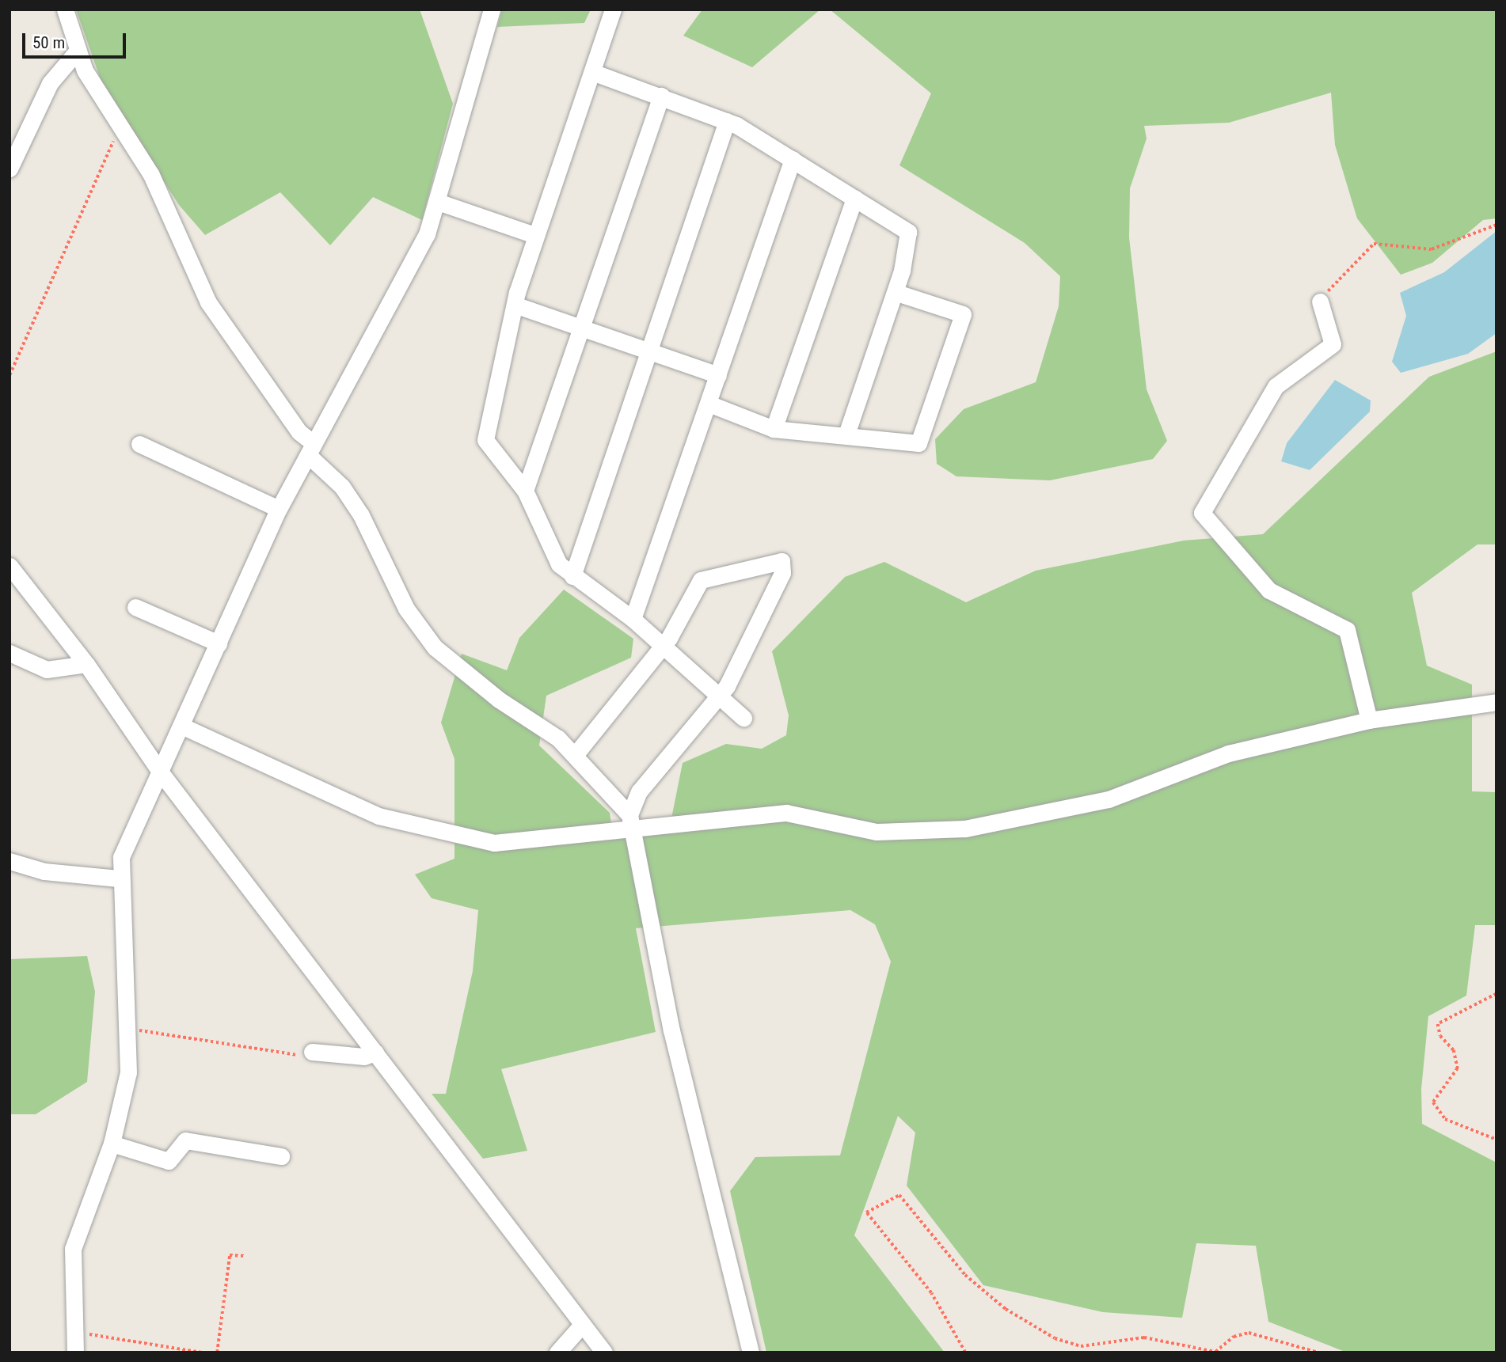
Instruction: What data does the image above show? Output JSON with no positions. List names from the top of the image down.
{
  "scale_bar": "50 m"
}
